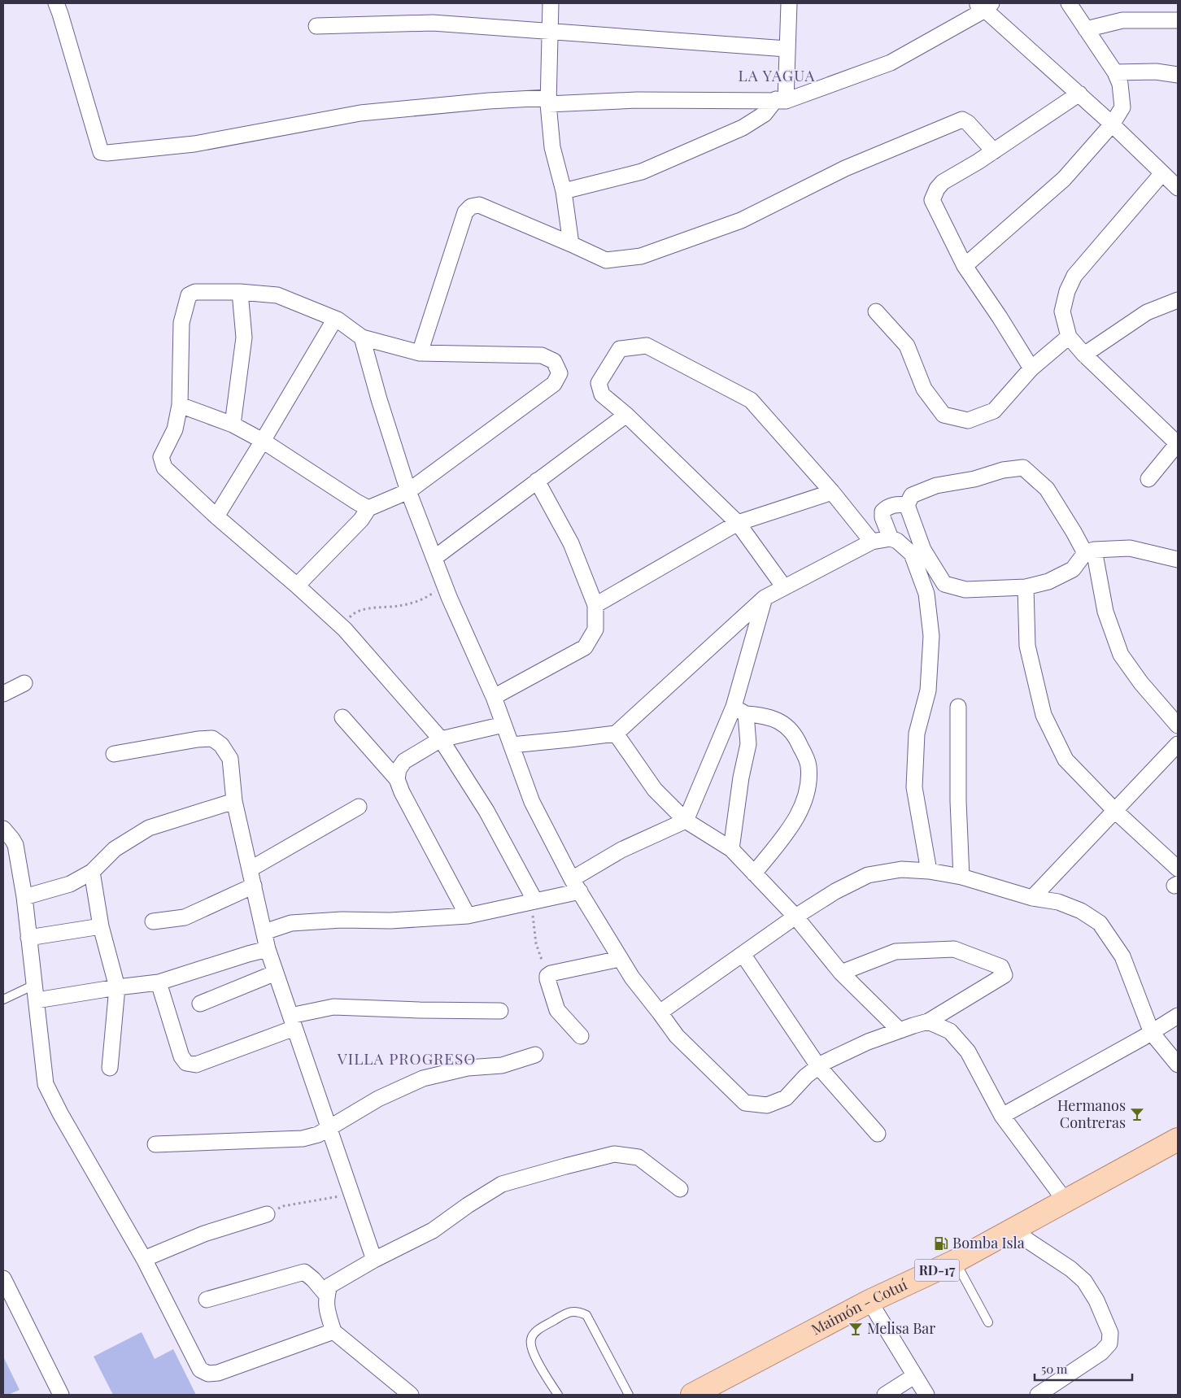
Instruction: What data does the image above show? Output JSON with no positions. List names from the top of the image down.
{
  "streets": {
    "main road": ["RD-17", "Maimón - Cotuí"]
  },
  "districts": ["LA YAGUA", "VILLA PROGRESO"],
  "places": {
    "bar": ["Hermanos Contreras", "Melisa Bar"],
    "fuel station": ["Bomba Isla"]
  },
  "scale_bar": "50 m"
}
